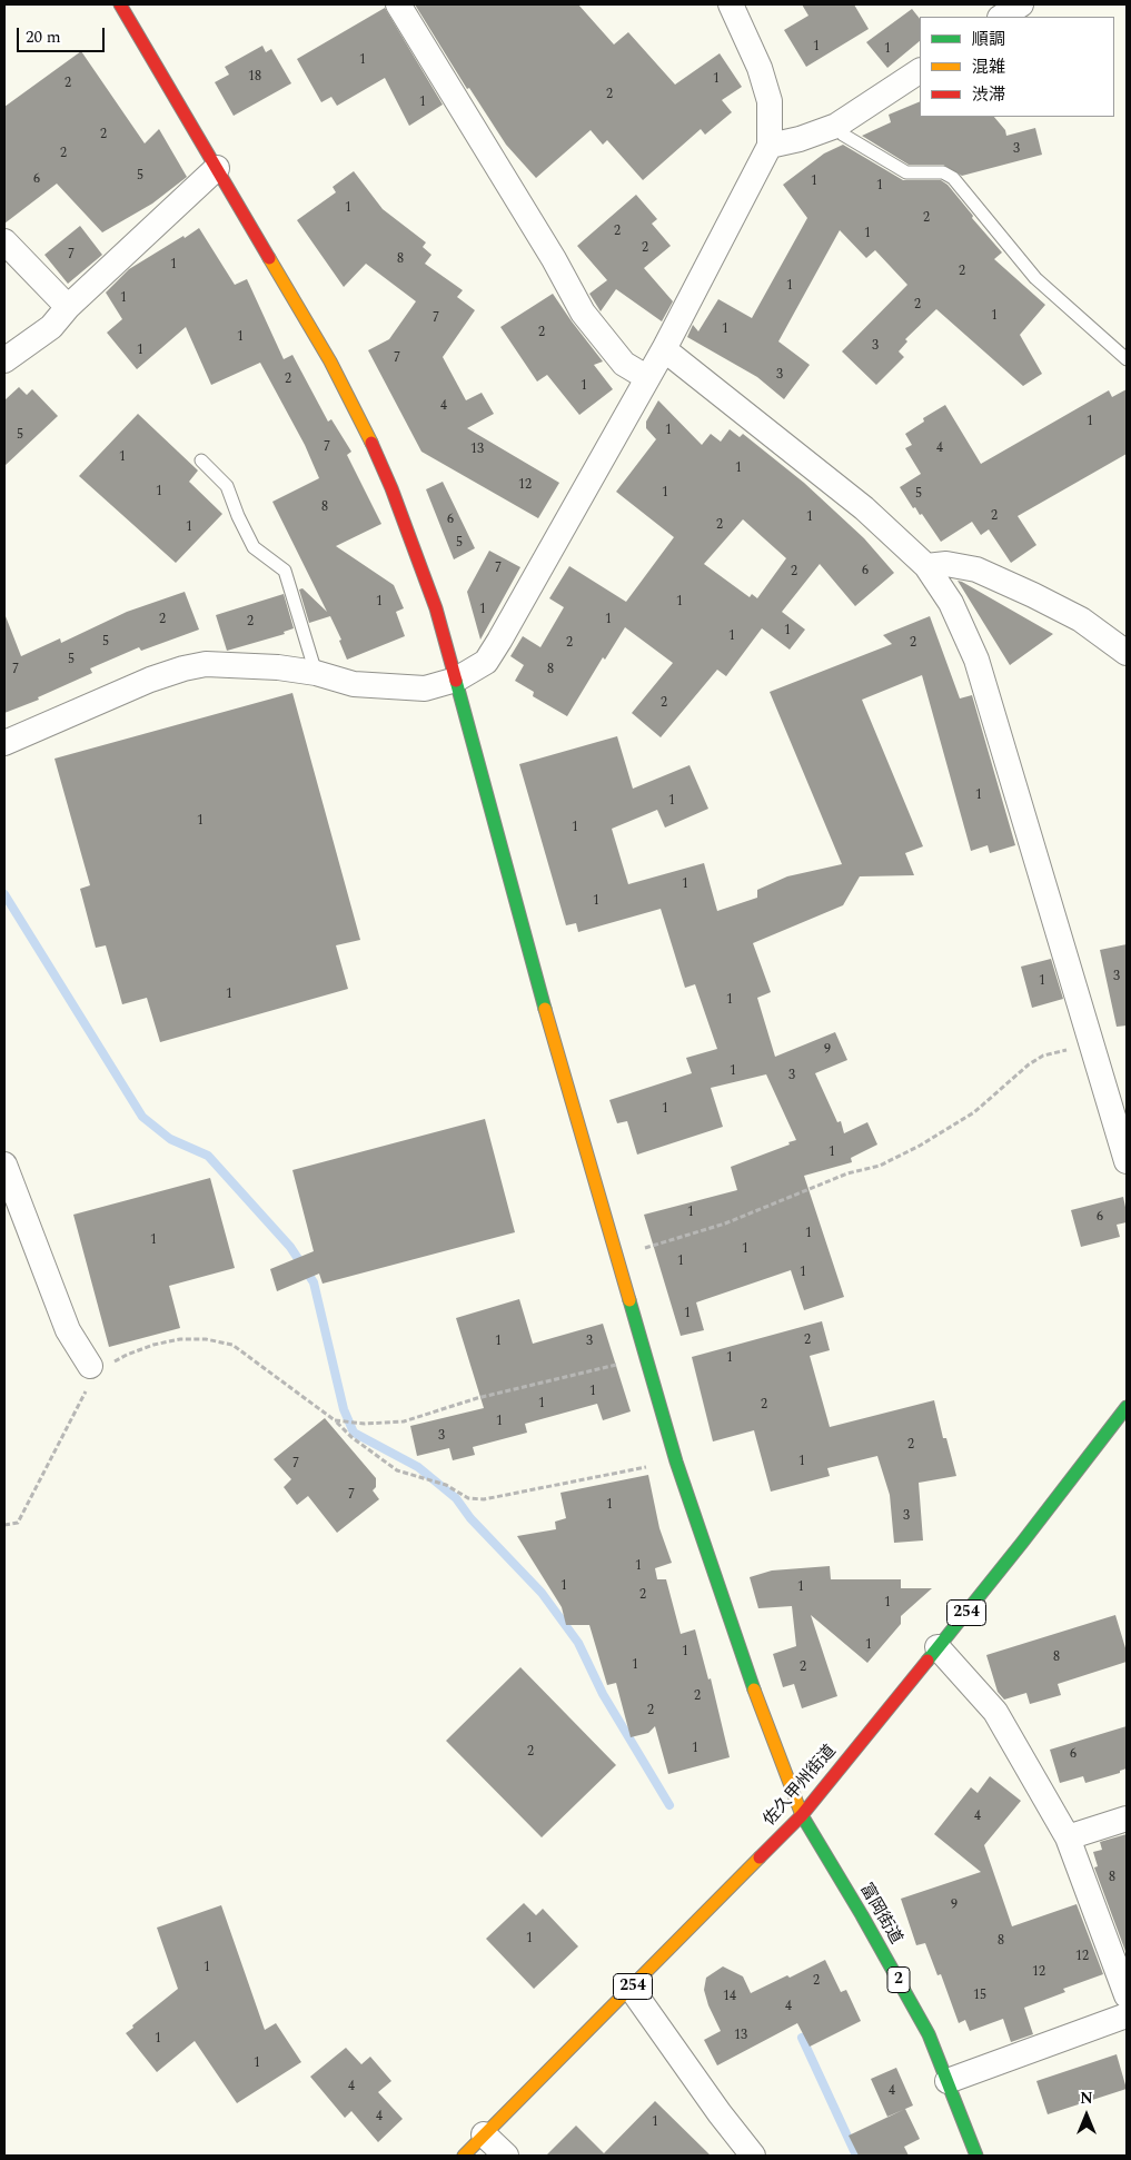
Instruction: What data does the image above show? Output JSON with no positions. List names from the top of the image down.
{
  "streets": {
    "main road": [
      "254",
      "佐久甲州街道",
      "富岡街道",
      "2"
    ]
  },
  "crossings": [
    ["佐久甲州街道", "富岡街道"]
  ],
  "house_numbers": [
    "1",
    "1",
    "1",
    "18",
    "1",
    "2",
    "2",
    "1",
    "2",
    "3",
    "2",
    "5",
    "6",
    "1",
    "1",
    "1",
    "2",
    "2",
    "1",
    "2",
    "7",
    "8",
    "1",
    "2",
    "1",
    "1",
    "2",
    "1",
    "7",
    "1",
    "2",
    "1",
    "3",
    "1",
    "7",
    "3",
    "2",
    "1",
    "4",
    "1",
    "1",
    "5",
    "7",
    "4",
    "13",
    "1",
    "1",
    "12",
    "1",
    "1",
    "5",
    "8",
    "2",
    "1",
    "6",
    "2",
    "1",
    "5",
    "7",
    "6",
    "2",
    "1",
    "1",
    "1",
    "2",
    "1",
    "2",
    "1",
    "1",
    "5",
    "2",
    "2",
    "5",
    "7",
    "8",
    "2",
    "1",
    "1",
    "1",
    "1",
    "1",
    "1",
    "3",
    "1",
    "1",
    "1",
    "9",
    "1",
    "3",
    "1",
    "1",
    "1",
    "6",
    "1",
    "1",
    "1",
    "1",
    "1",
    "1",
    "2",
    "1",
    "3",
    "1",
    "1",
    "1",
    "2",
    "1",
    "3",
    "2",
    "1",
    "7",
    "7",
    "1",
    "3",
    "1",
    "1",
    "1",
    "2",
    "1",
    "1",
    "1",
    "8",
    "1",
    "2",
    "2",
    "2",
    "1",
    "2",
    "6",
    "4",
    "8",
    "9",
    "1",
    "8",
    "12",
    "1",
    "12",
    "2",
    "15",
    "14",
    "4",
    "13",
    "1",
    "1",
    "4",
    "4",
    "4",
    "1"
  ],
  "legend": ["順調", "混雑", "渋滞"],
  "scale_bar": "20 m",
  "north": "top"
}
